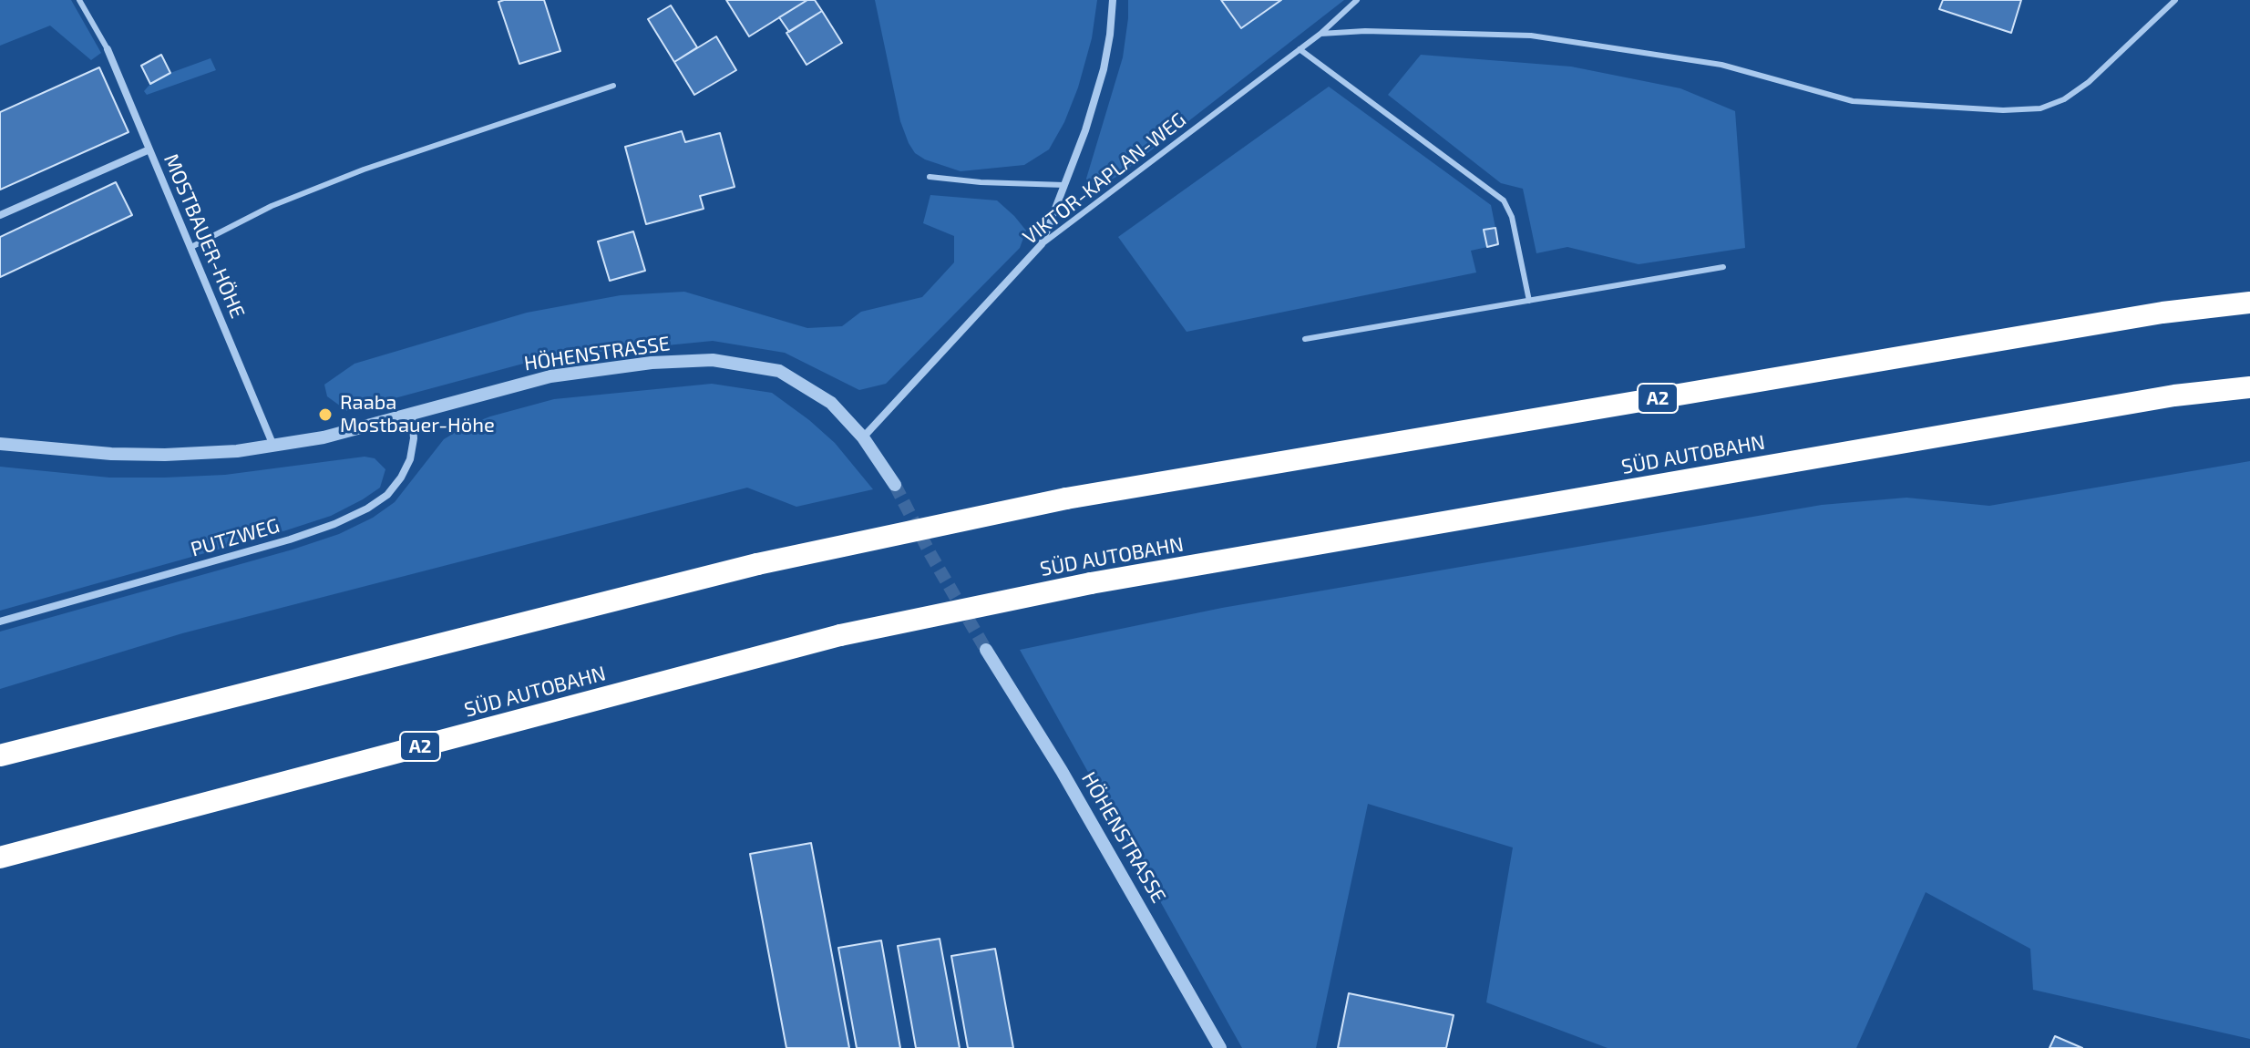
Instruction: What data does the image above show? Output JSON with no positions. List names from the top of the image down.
{
  "streets": {
    "highway": ["A2", "SÜD AUTOBAHN"],
    "street": [
      "VIKTOR-KAPLAN-WEG",
      "MOSTBAUER-HÖHE",
      "HÖHENSTRASSE",
      "PUTZWEG"
    ]
  },
  "crossings": [
    ["VIKTOR-KAPLAN-WEG", "HÖHENSTRASSE"],
    ["MOSTBAUER-HÖHE", "HÖHENSTRASSE"],
    ["HÖHENSTRASSE", "PUTZWEG"]
  ],
  "places": ["Raaba Mostbauer-Höhe"]
}
